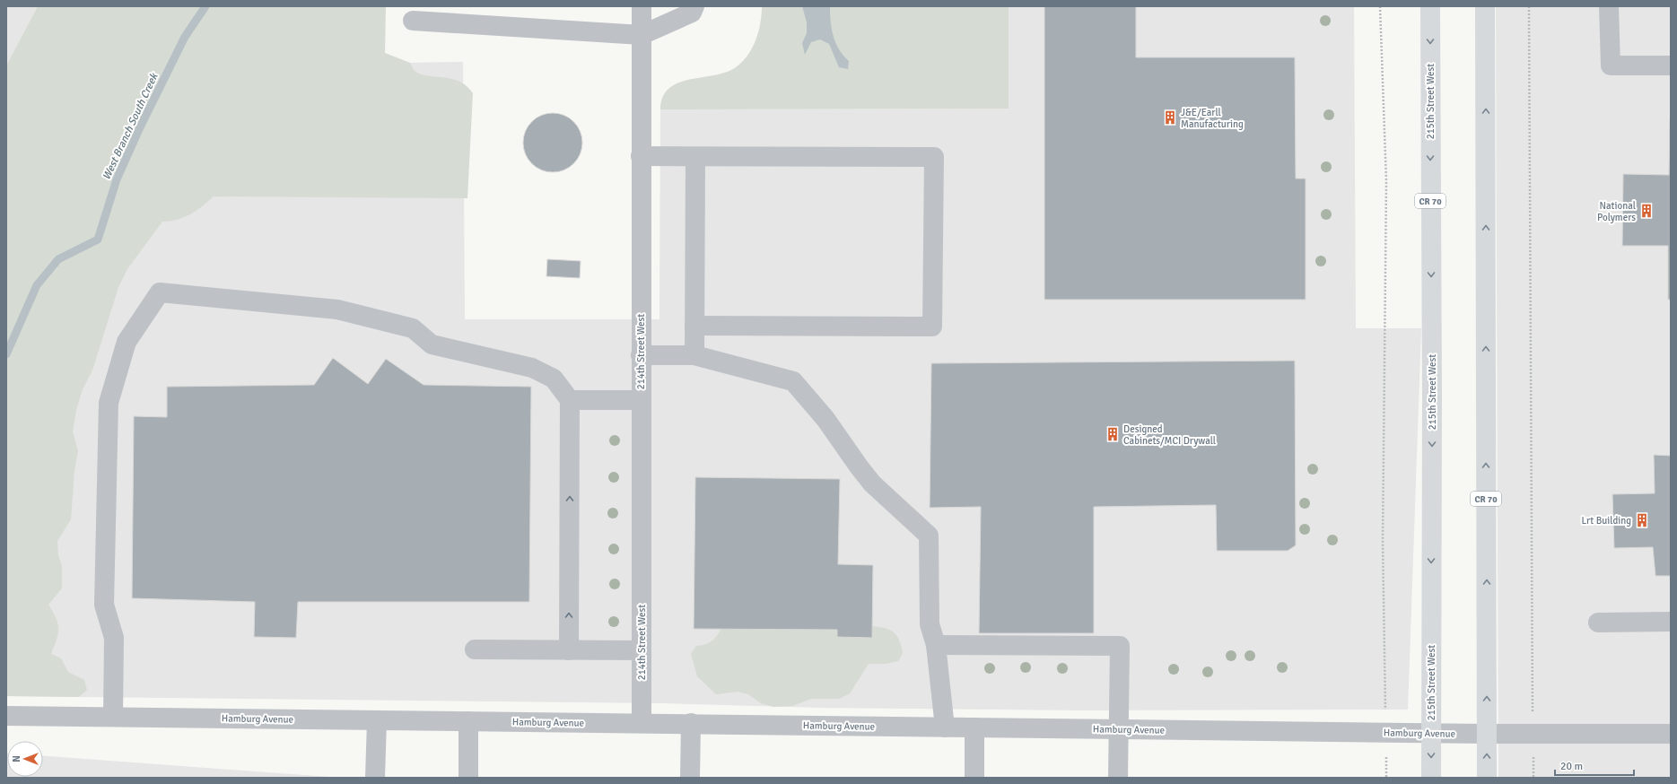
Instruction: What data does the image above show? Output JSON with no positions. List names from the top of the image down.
{
  "streets": {
    "main road": ["215th Street West", "CR 70"],
    "street": ["214th Street West", "Hamburg Avenue"]
  },
  "crossings": [
    ["215th Street West", "Hamburg Avenue"],
    ["CR 70", "Hamburg Avenue"],
    ["214th Street West", "Hamburg Avenue"]
  ],
  "water": ["West Branch South Creek"],
  "places": {
    "building": [
      "J&E/Earll Manufacturing",
      "National Polymers",
      "Designed Cabinets/MCI Drywall",
      "Lrt Building"
    ]
  },
  "scale_bar": "20 m",
  "north": "left"
}
